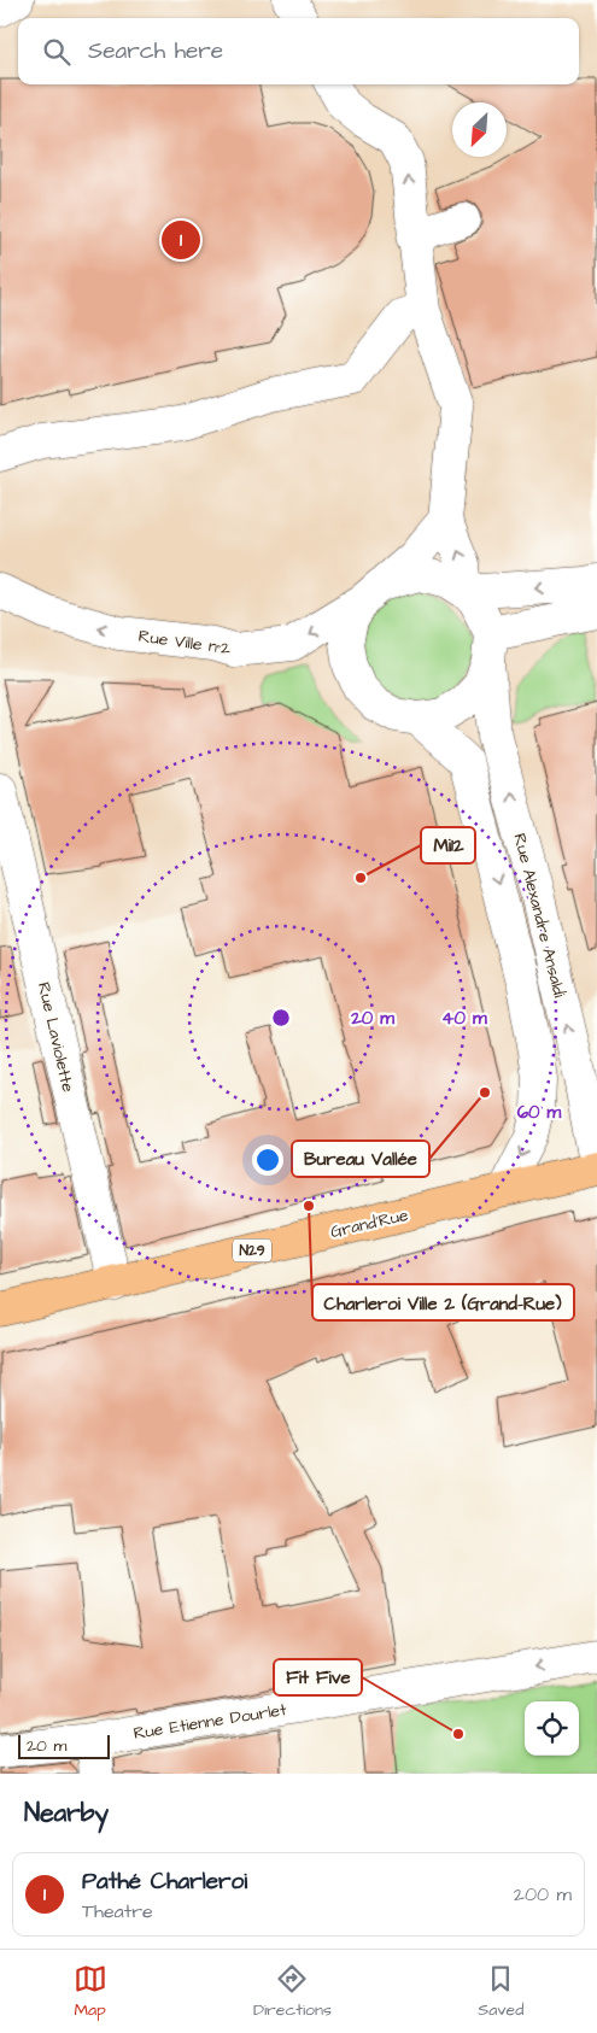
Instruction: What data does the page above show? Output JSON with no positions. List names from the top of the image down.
{
  "streets": {
    "main road": ["Grand'Rue", "N29"],
    "street": [
      "Rue Ville n°2",
      "Rue Alexandre Ansaldi",
      "Rue Laviolette",
      "Rue Etienne Dourlet"
    ]
  },
  "crossings": [
    ["Rue Ville n°2", "Rue Alexandre Ansaldi"],
    ["Rue Alexandre Ansaldi", "Grand'Rue"],
    ["Rue Laviolette", "Grand'Rue"]
  ],
  "one_way": ["Rue Etienne Dourlet"],
  "places": [
    "Mi12",
    "Bureau Vallée",
    "Charleroi Ville 2 (Grand-Rue)",
    "Fit Five"
  ],
  "scale_bar": "20 m",
  "north": "bottom left",
  "page": {
    "search": "Search here",
    "pins": "1",
    "scale": "20 m",
    "heading": "Nearby",
    "list": [
      {
        "mark": "1",
        "name": "Pathé Charleroi",
        "note": "Theatre",
        "value": "200 m"
      }
    ],
    "nav": ["Map", "Directions", "Saved"]
  },
  "rings": ["20 m", "40 m", "60 m"]
}
